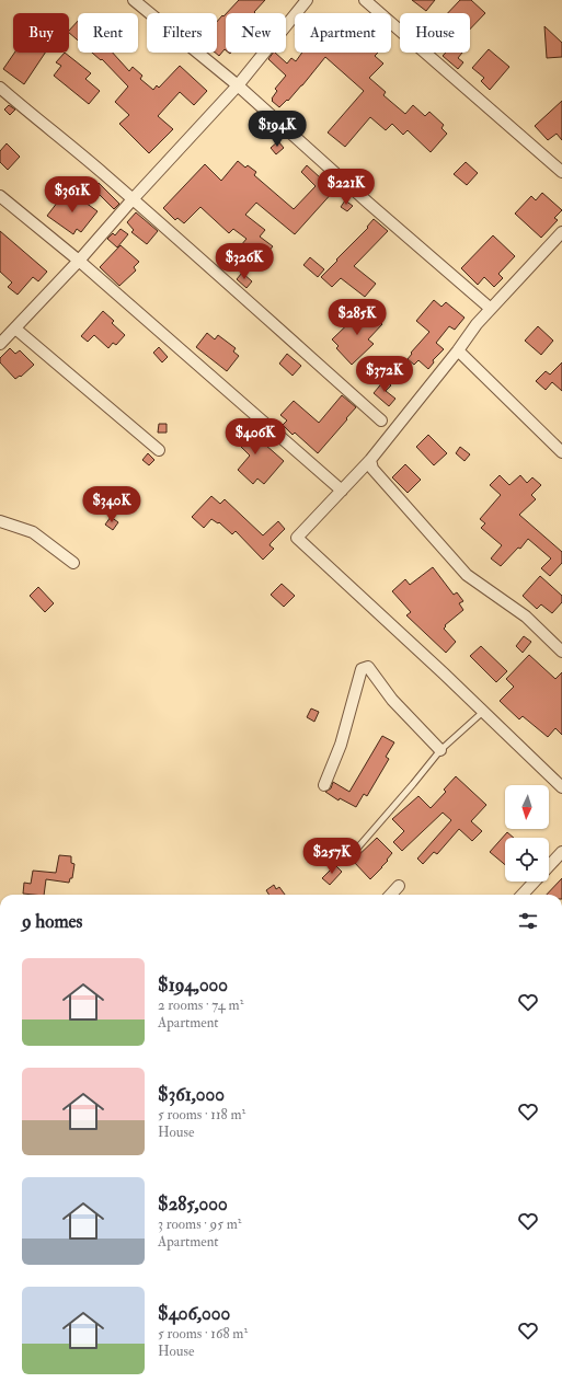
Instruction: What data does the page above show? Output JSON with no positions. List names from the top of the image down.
{
  "north": "bottom",
  "page": {
    "chip": [
      "Buy",
      "Rent",
      "Filters",
      "New",
      "Apartment",
      "House"
    ],
    "price": [
      "$194K",
      "$221K",
      "$361K",
      "$326K",
      "$285K",
      "$372K",
      "$406K",
      "$340K",
      "$257K"
    ],
    "heading": "9 homes",
    "list": [
      {
        "name": "$194,000",
        "note": "2 rooms · 74 m² · Apartment"
      },
      {
        "name": "$361,000",
        "note": "5 rooms · 118 m² · House"
      },
      {
        "name": "$285,000",
        "note": "3 rooms · 95 m² · Apartment"
      },
      {
        "name": "$406,000",
        "note": "5 rooms · 168 m² · House"
      }
    ]
  }
}
